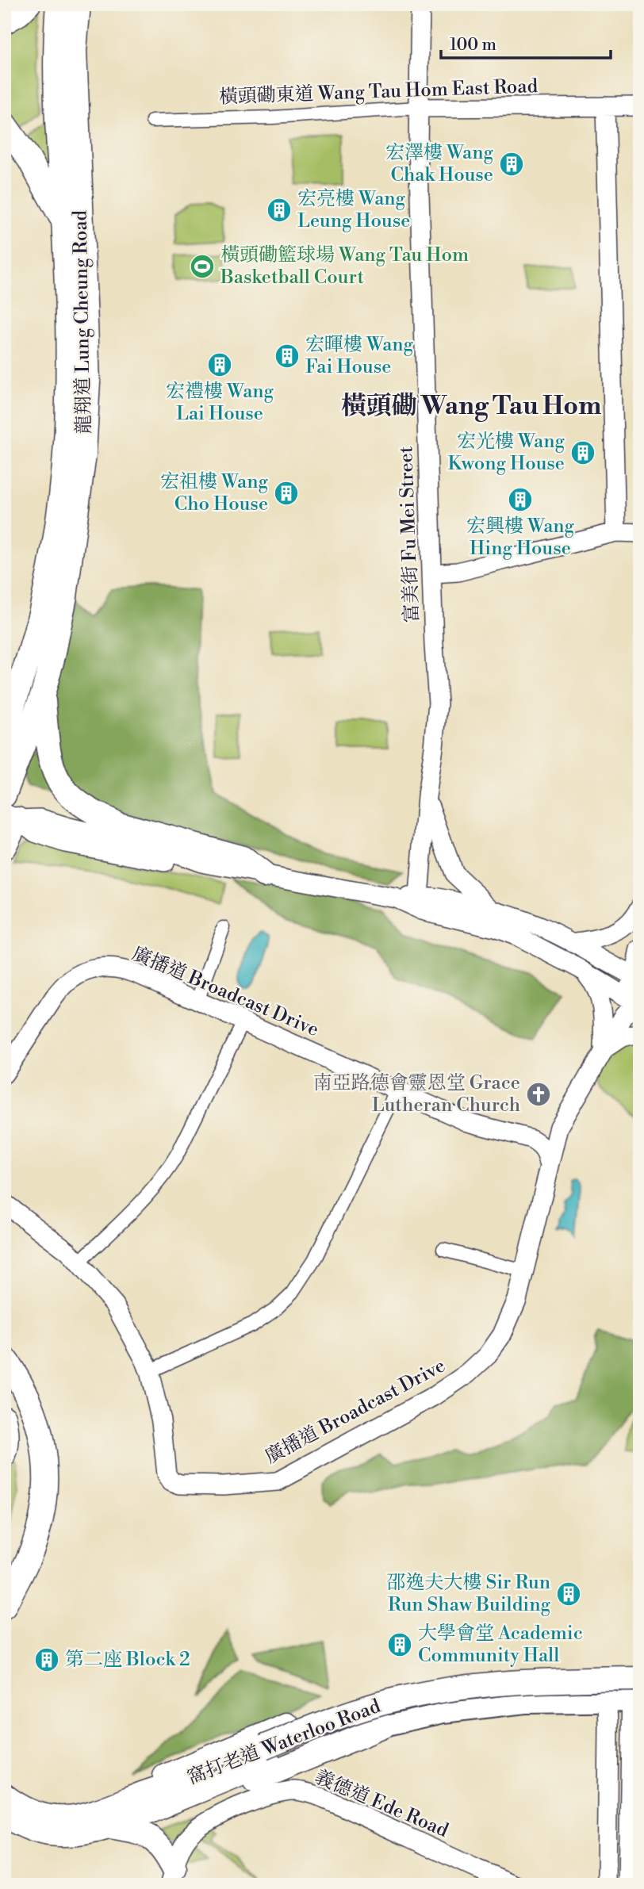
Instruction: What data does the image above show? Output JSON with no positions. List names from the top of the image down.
{
  "streets": {
    "highway": ["龍翔道 Lung Cheung Road", "窩打老道 Waterloo Road"],
    "street": [
      "橫頭磡東道 Wang Tau Hom East Road",
      "富美街 Fu Mei Street",
      "廣播道 Broadcast Drive",
      "義德道 Ede Road"
    ]
  },
  "crossings": [
    ["橫頭磡東道 Wang Tau Hom East Road", "富美街 Fu Mei Street"]
  ],
  "districts": ["橫頭磡 Wang Tau Hom"],
  "places": {
    "building": [
      "宏澤樓 Wang Chak House",
      "宏亮樓 Wang Leung House",
      "宏暉樓 Wang Fai House",
      "宏禮樓 Wang Lai House",
      "宏光樓 Wang Kwong House",
      "宏祖樓 Wang Cho House",
      "宏興樓 Wang Hing House",
      "邵逸夫大樓 Sir Run Run Shaw Building",
      "大學會堂 Academic Community Hall",
      "第二座 Block 2"
    ],
    "sports": ["橫頭磡籃球場 Wang Tau Hom Basketball Court"],
    "church": ["南亞路德會靈恩堂 Grace Lutheran Church"]
  },
  "scale_bar": "100 m"
}
